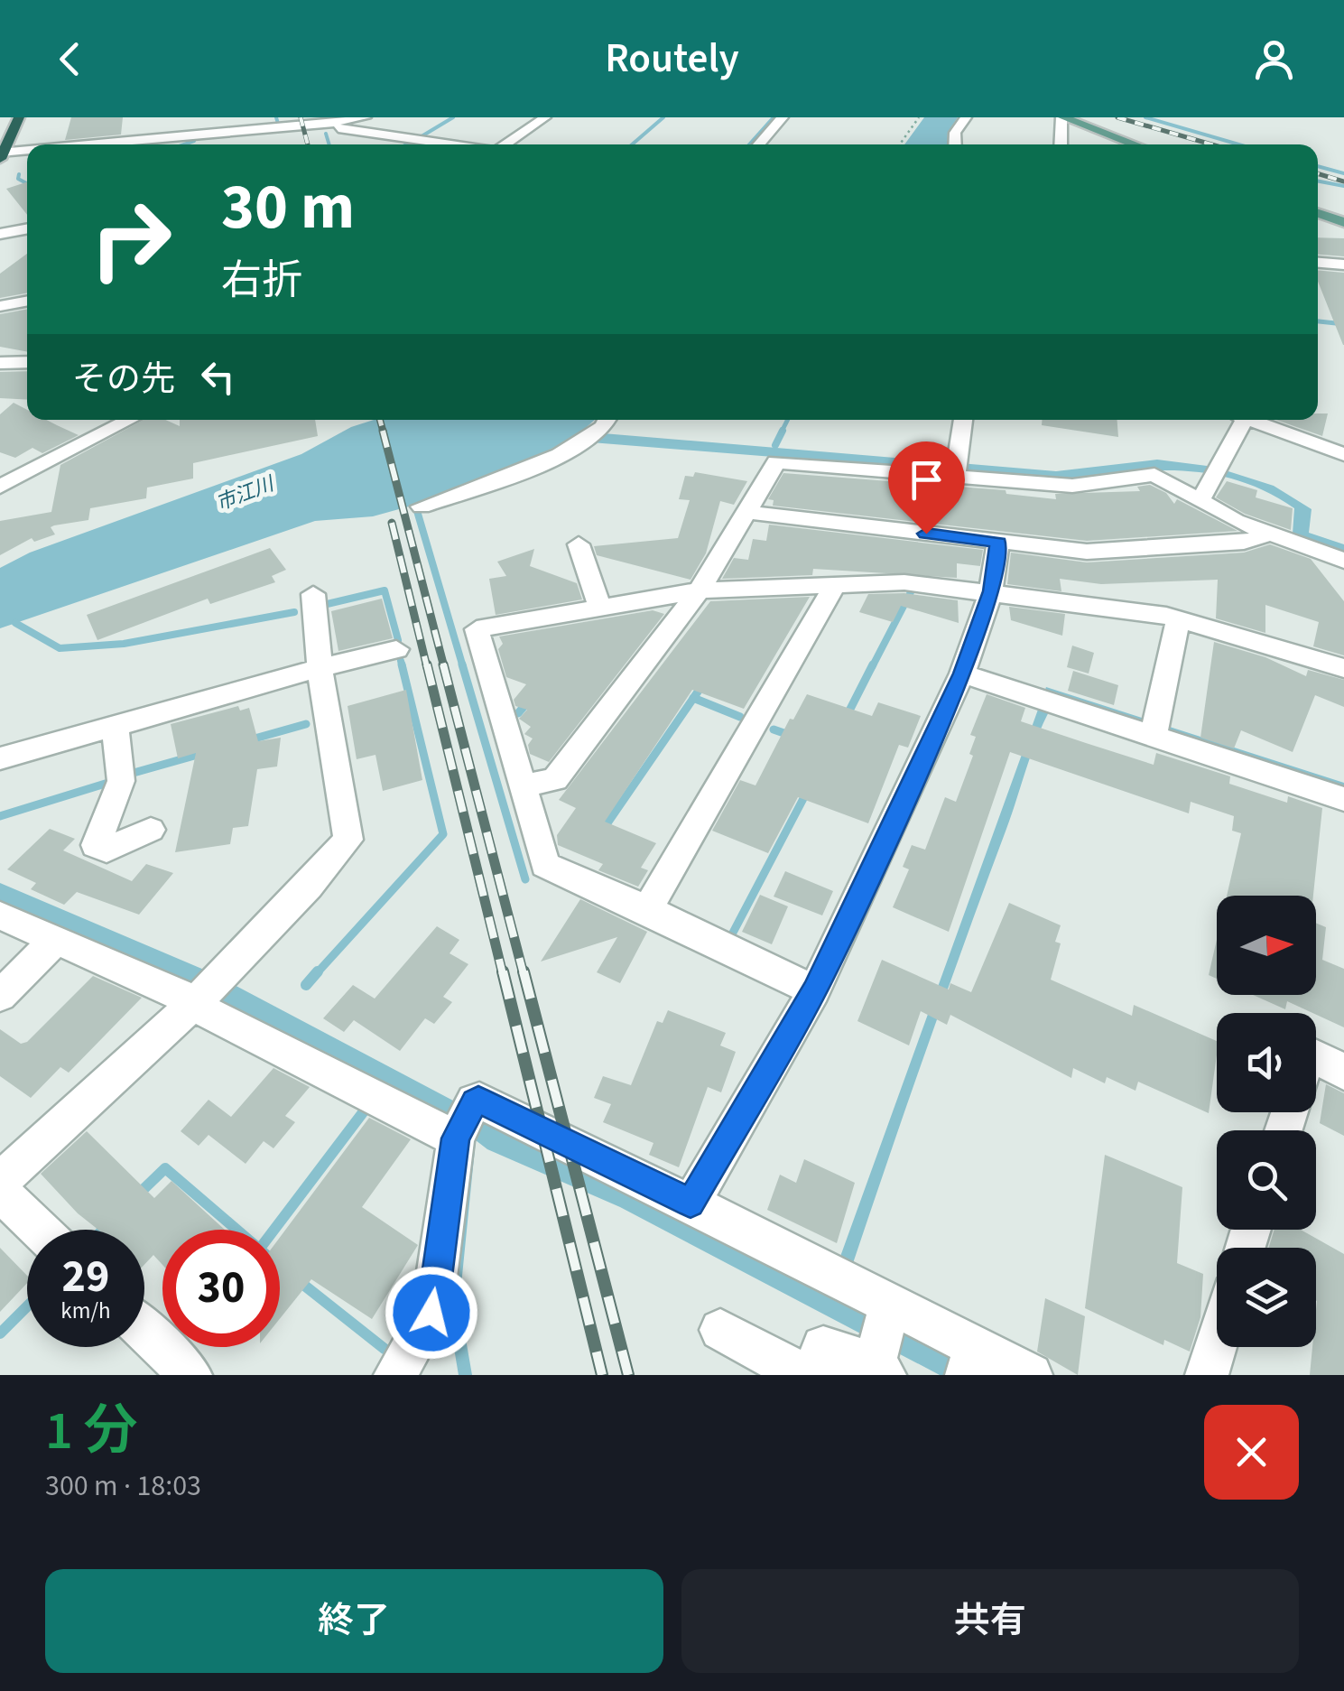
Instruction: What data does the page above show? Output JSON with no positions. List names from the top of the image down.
{
  "water": ["市江川"],
  "north": "right",
  "page": {
    "header": "Routely",
    "turn": ["30 m", "右折"],
    "then": "その先",
    "speed": "29 km/h",
    "limit": "30",
    "heading": ["1 分", "300 m · 18:03"],
    "buttons": ["終了", "共有"]
  }
}
